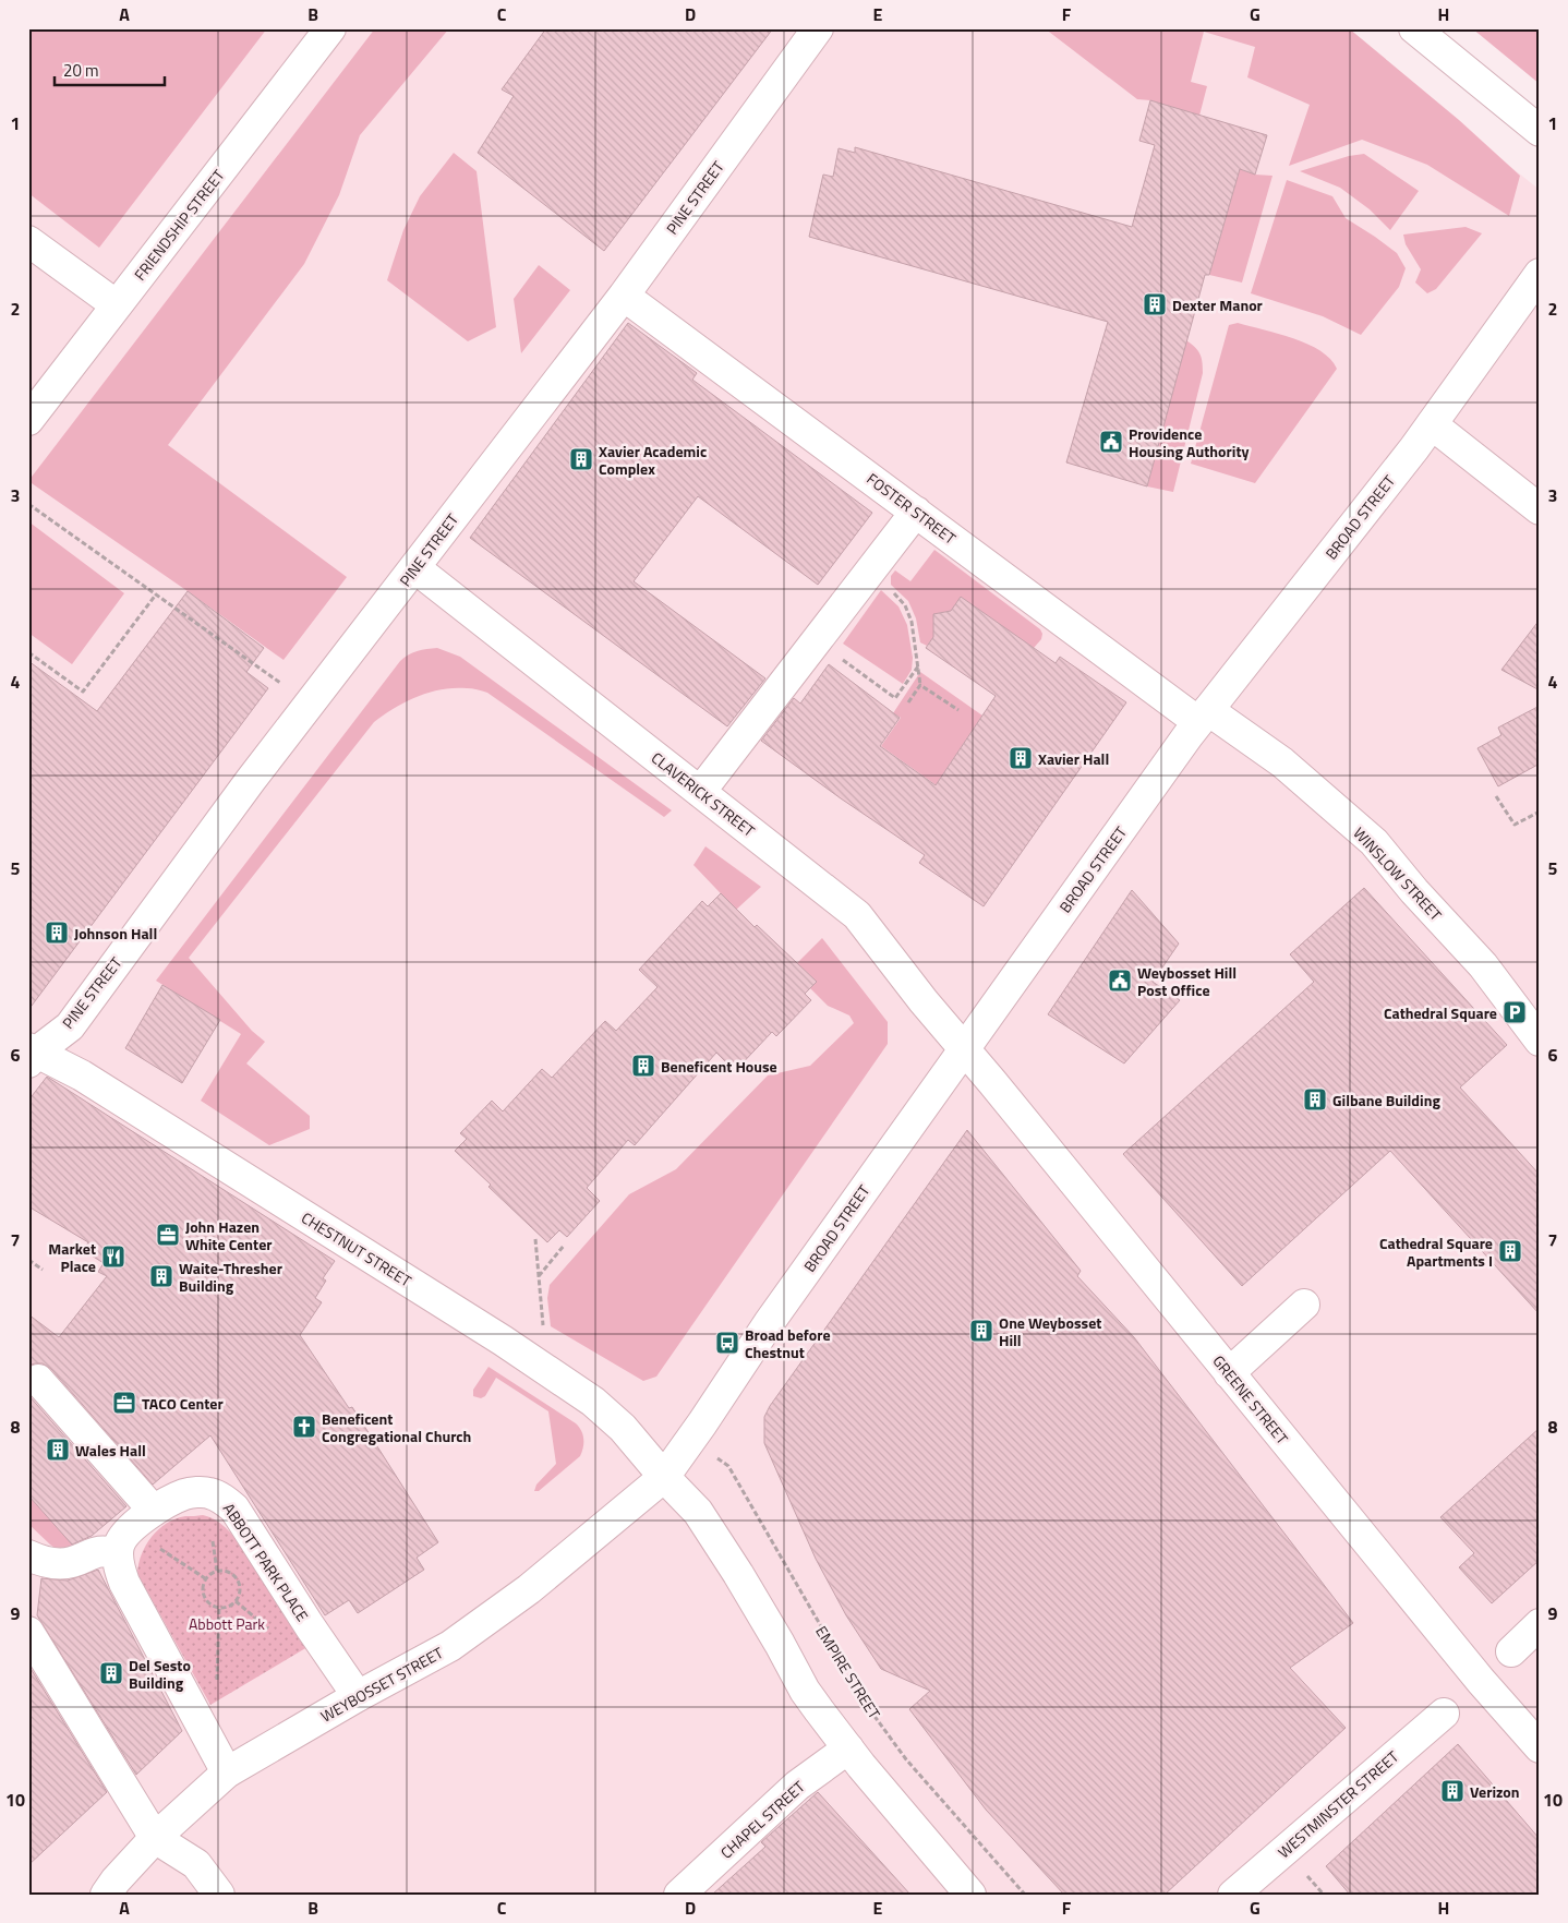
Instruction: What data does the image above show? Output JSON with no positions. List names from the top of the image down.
{
  "streets": {
    "street": [
      "PINE STREET",
      "FRIENDSHIP STREET",
      "FOSTER STREET",
      "BROAD STREET",
      "CLAVERICK STREET",
      "WINSLOW STREET",
      "CHESTNUT STREET",
      "GREENE STREET",
      "ABBOTT PARK PLACE",
      "WEYBOSSET STREET",
      "WESTMINSTER STREET",
      "CHAPEL STREET"
    ],
    "path": ["EMPIRE STREET"]
  },
  "crossings": [
    ["PINE STREET", "FOSTER STREET"],
    ["PINE STREET", "CLAVERICK STREET"],
    ["PINE STREET", "CHESTNUT STREET"],
    ["FOSTER STREET", "BROAD STREET"],
    ["FOSTER STREET", "WINSLOW STREET"],
    ["BROAD STREET", "CLAVERICK STREET"],
    ["BROAD STREET", "WINSLOW STREET"],
    ["BROAD STREET", "CHESTNUT STREET"],
    ["BROAD STREET", "GREENE STREET"],
    ["BROAD STREET", "EMPIRE STREET"],
    ["BROAD STREET", "WEYBOSSET STREET"],
    ["CLAVERICK STREET", "GREENE STREET"],
    ["CHESTNUT STREET", "WEYBOSSET STREET"],
    ["ABBOTT PARK PLACE", "WEYBOSSET STREET"]
  ],
  "parks": ["Abbott Park"],
  "places": {
    "building": [
      "Dexter Manor",
      "Xavier Academic Complex",
      "Xavier Hall",
      "Johnson Hall",
      "Beneficent House",
      "Gilbane Building",
      "Cathedral Square Apartments I",
      "Waite-Thresher Building",
      "One Weybosset Hill",
      "Wales Hall",
      "Del Sesto Building",
      "Verizon"
    ],
    "public building": ["Providence Housing Authority", "Weybosset Hill Post Office"],
    "parking": ["Cathedral Square"],
    "office": ["John Hazen White Center", "TACO Center"],
    "restaurant": ["Market Place"],
    "bus stop": ["Broad before Chestnut"],
    "church": ["Beneficent Congregational Church"]
  },
  "scale_bar": "20 m",
  "grid": {
    "columns": [
      "A",
      "B",
      "C",
      "D",
      "E",
      "F",
      "G",
      "H"
    ],
    "rows": [
      "1",
      "2",
      "3",
      "4",
      "5",
      "6",
      "7",
      "8",
      "9",
      "10"
    ]
  }
}
